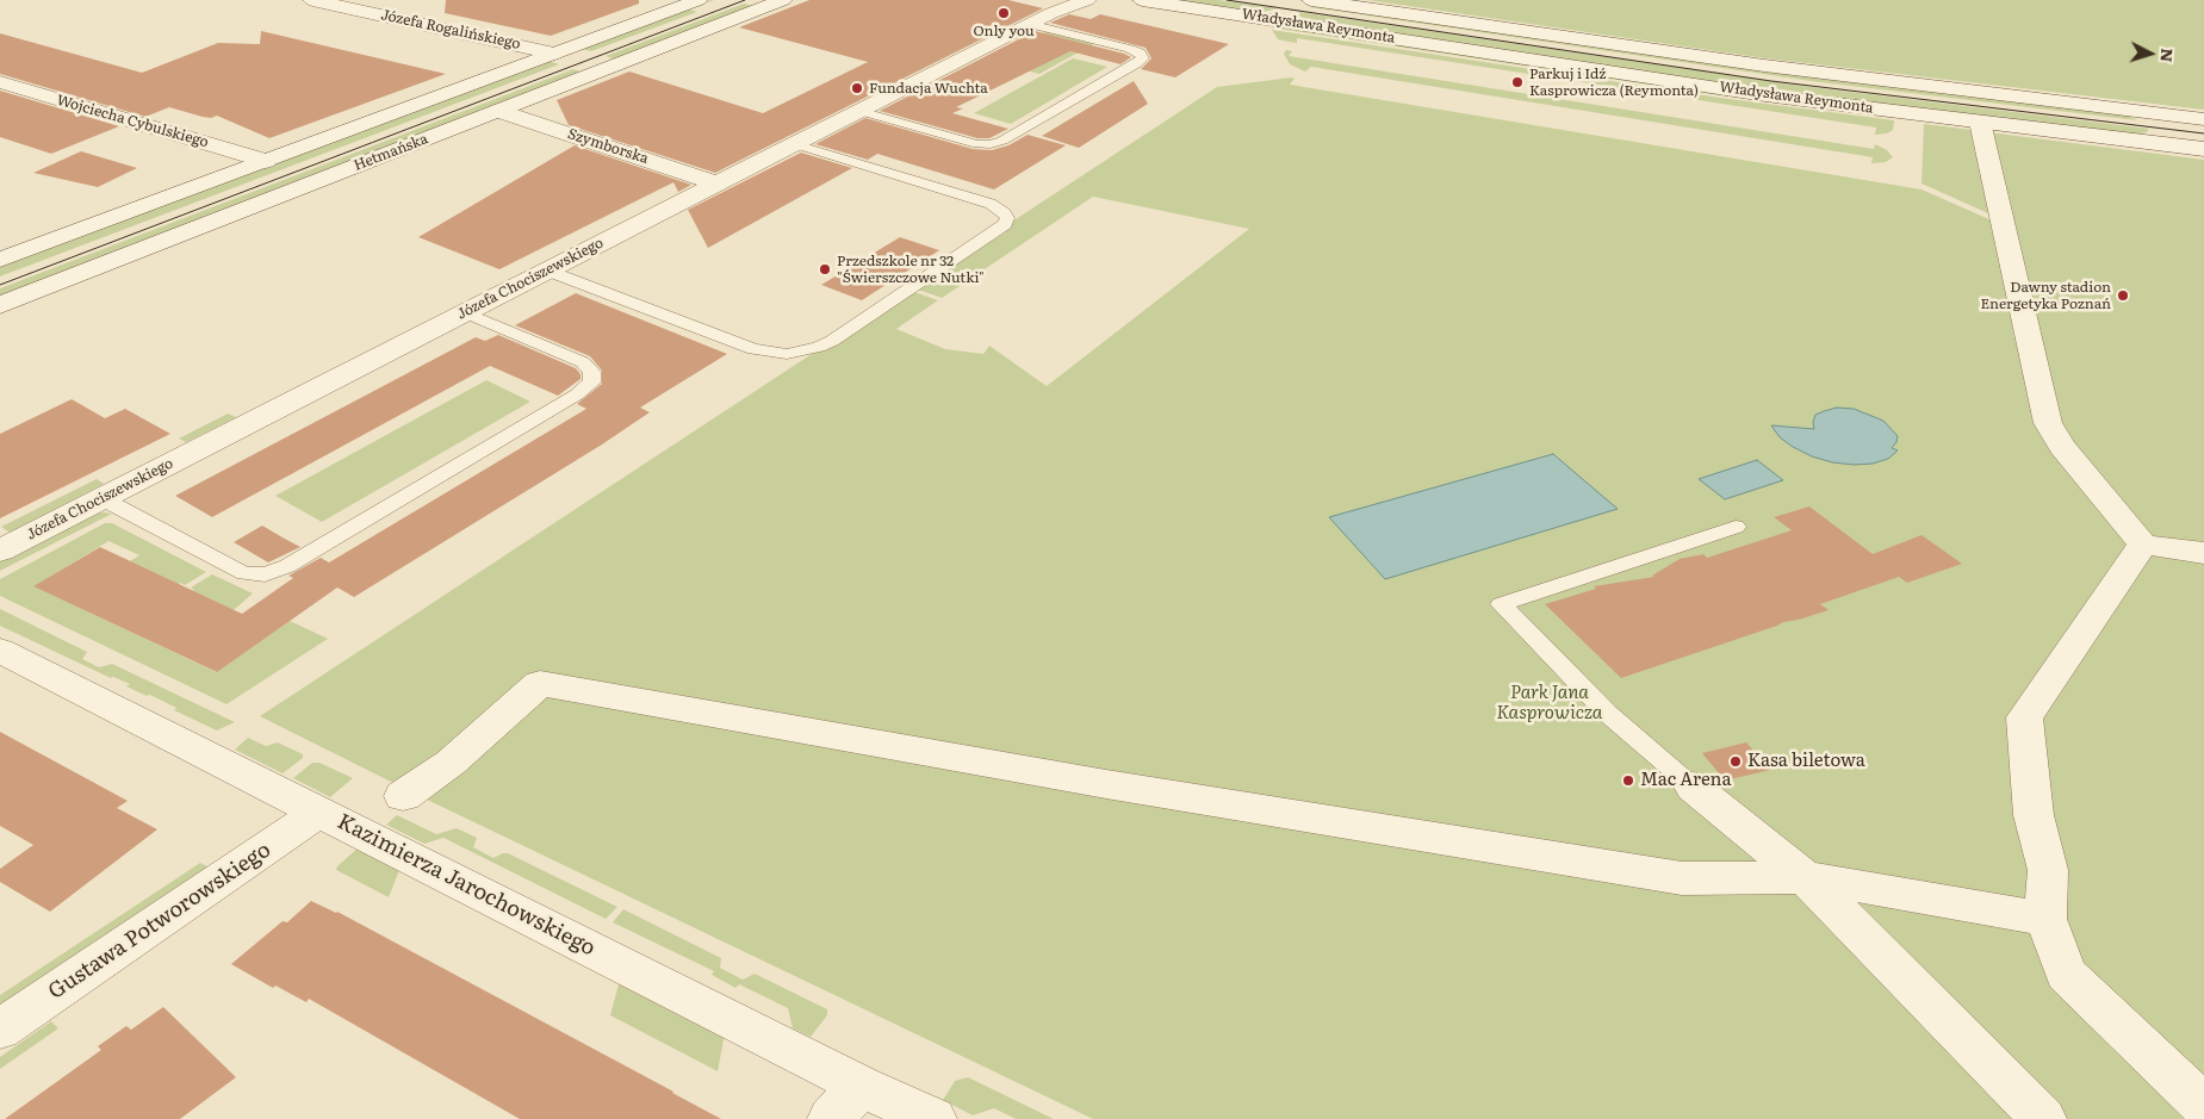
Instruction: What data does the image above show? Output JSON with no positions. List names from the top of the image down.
{
  "streets": {
    "street": [
      "Władysława Reymonta",
      "Józefa Rogalińskiego",
      "Wojciecha Cybulskiego",
      "Szymborska",
      "Hetmańska",
      "Józefa Chociszewskiego",
      "Kazimierza Jarochowskiego",
      "Gustawa Potworowskiego"
    ]
  },
  "crossings": [
    ["Józefa Rogalińskiego", "Hetmańska"],
    ["Szymborska", "Hetmańska"],
    ["Szymborska", "Józefa Chociszewskiego"],
    ["Kazimierza Jarochowskiego", "Gustawa Potworowskiego"]
  ],
  "parks": ["Park Jana Kasprowicza"],
  "places": [
    "Only you",
    "Parkuj i Idź Kasprowicza (Reymonta)",
    "Fundacja Wuchta",
    "Przedszkole nr 32 \"Świerszczowe Nutki\"",
    "Dawny stadion Energetyka Poznań",
    "Kasa biletowa",
    "Mac Arena"
  ],
  "north": "right"
}
